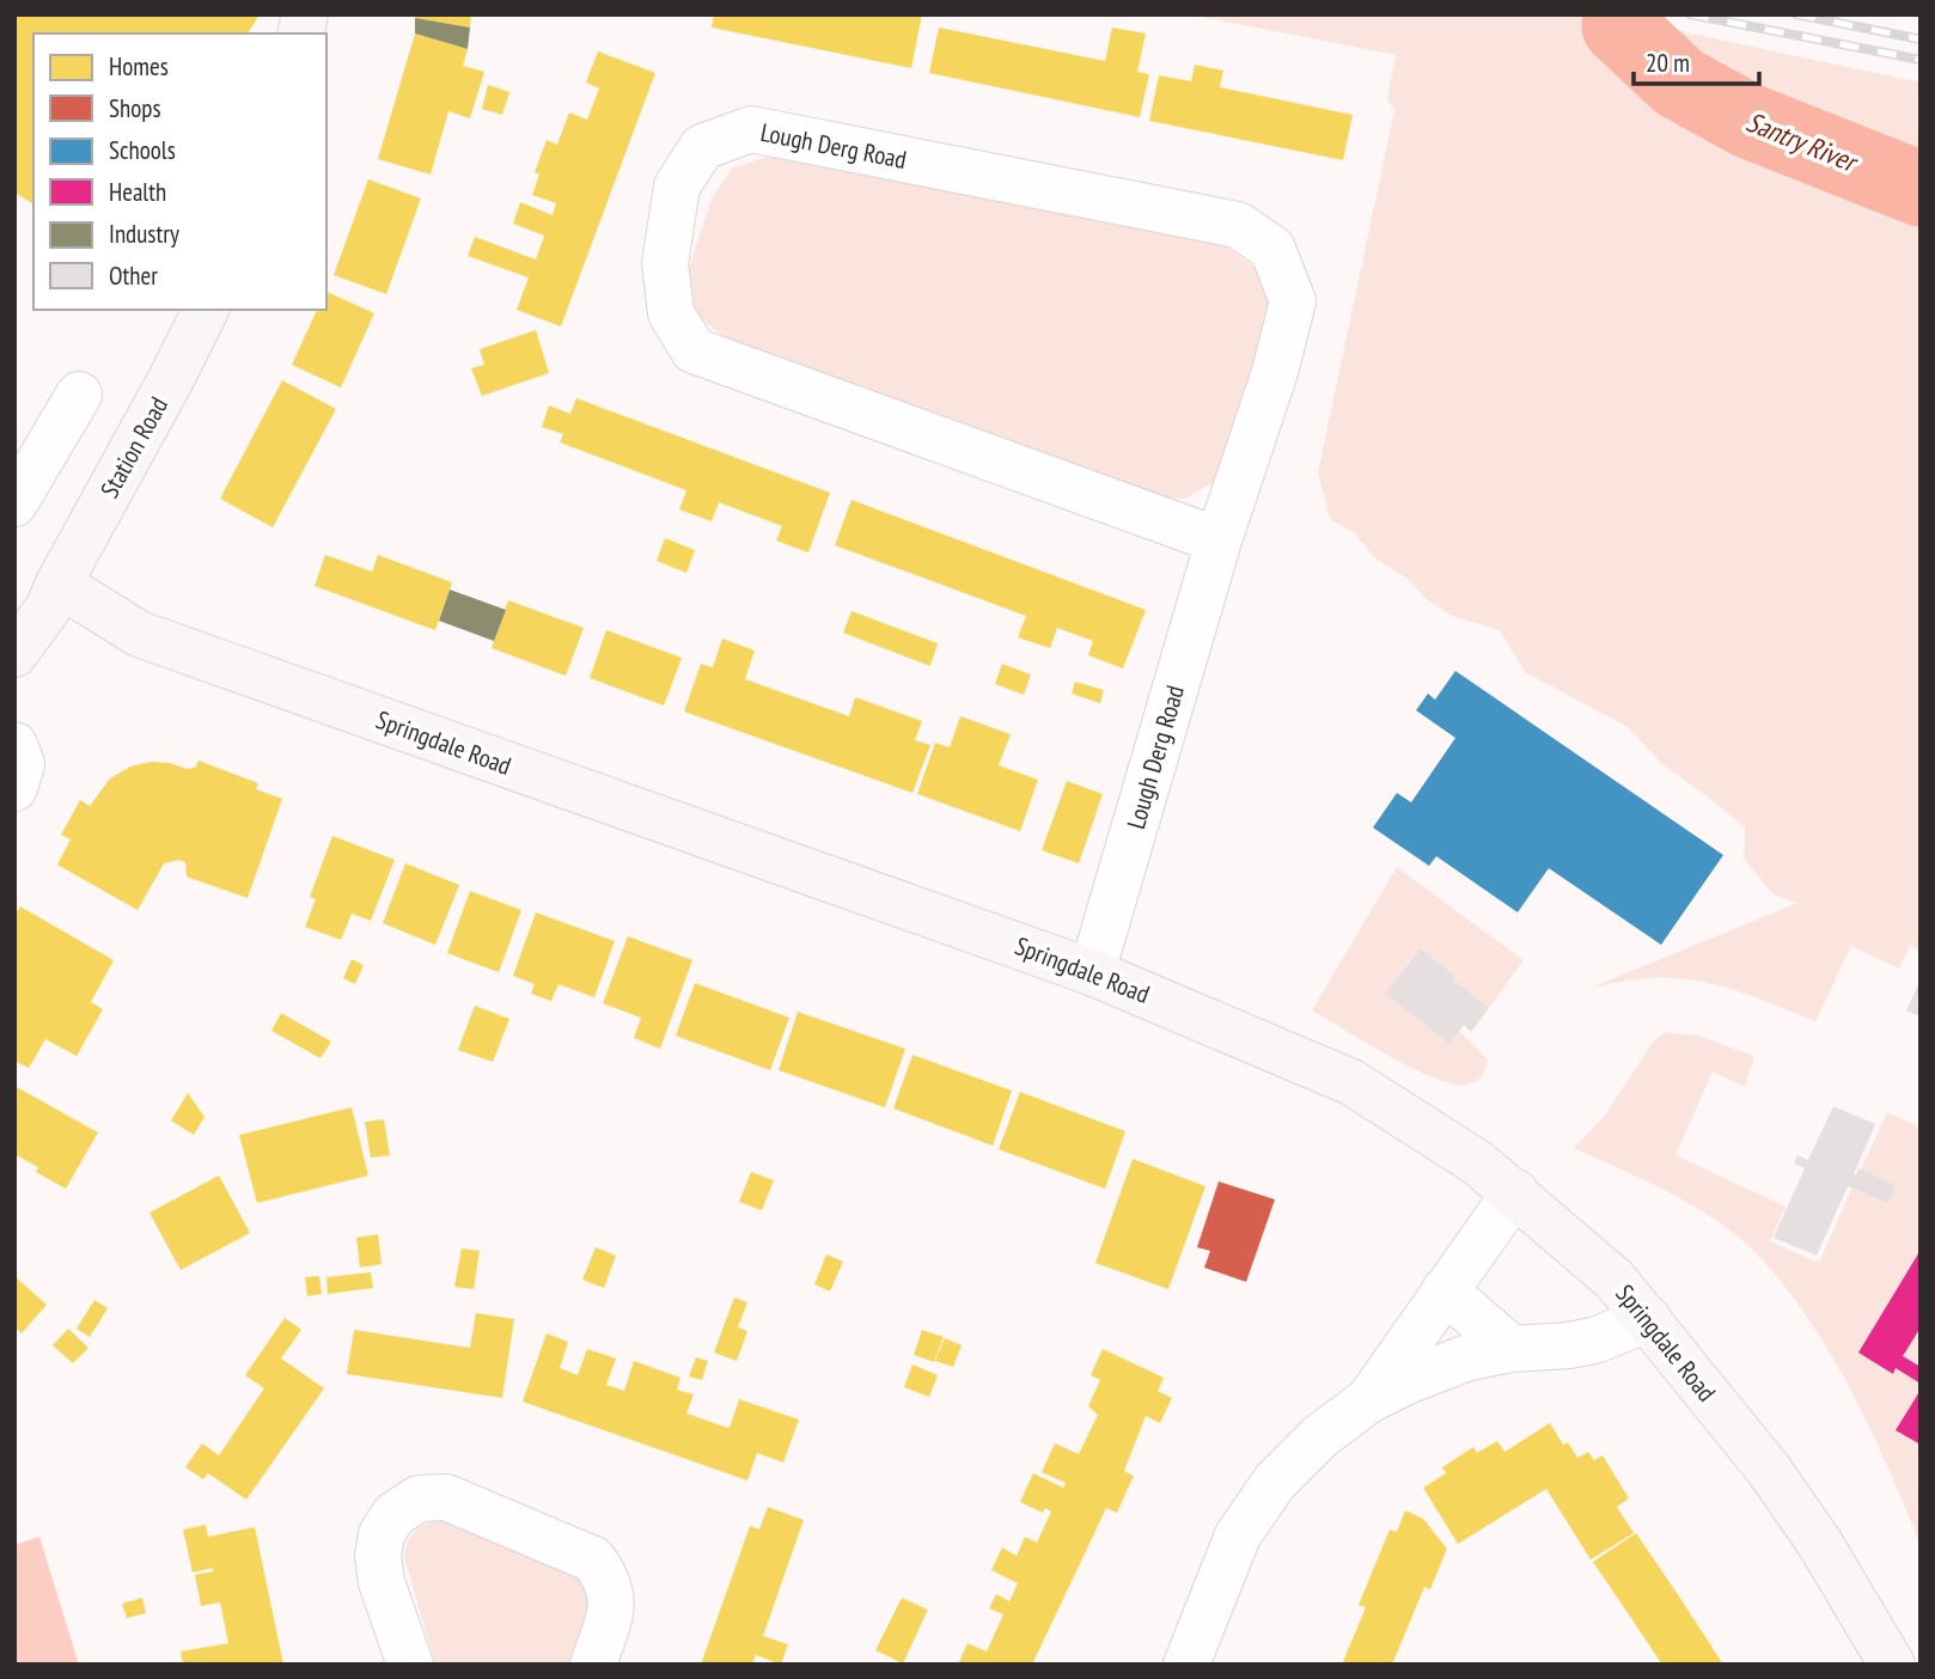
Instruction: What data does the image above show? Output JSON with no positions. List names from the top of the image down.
{
  "streets": {
    "street": ["Lough Derg Road", "Station Road", "Springdale Road"]
  },
  "crossings": [
    ["Lough Derg Road", "Springdale Road"],
    ["Station Road", "Springdale Road"]
  ],
  "water": ["Santry River"],
  "legend": [
    "Homes",
    "Shops",
    "Schools",
    "Health",
    "Industry",
    "Other"
  ],
  "scale_bar": "20 m"
}
